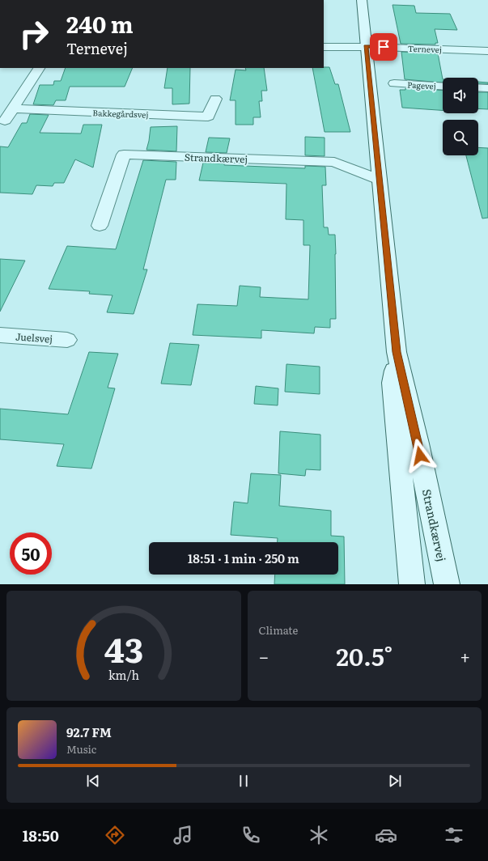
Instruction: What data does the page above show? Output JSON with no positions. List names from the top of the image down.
{
  "streets": {
    "street": [
      "Ternevej",
      "Pagevej",
      "Bakkegårdsvej",
      "Strandkærvej",
      "Juelsvej"
    ]
  },
  "crossings": [
    ["Ternevej", "Strandkærvej"]
  ],
  "page": {
    "turn": ["240 m", "Ternevej"],
    "limit": "50",
    "trip": "18:51 · 1 min · 250 m",
    "tile": "Climate",
    "heat": ["−", "20.5°", "+"],
    "song": ["92.7 FM", "Music"],
    "tabs": "18:50",
    "gauge": ["43", "km/h"]
  }
}
